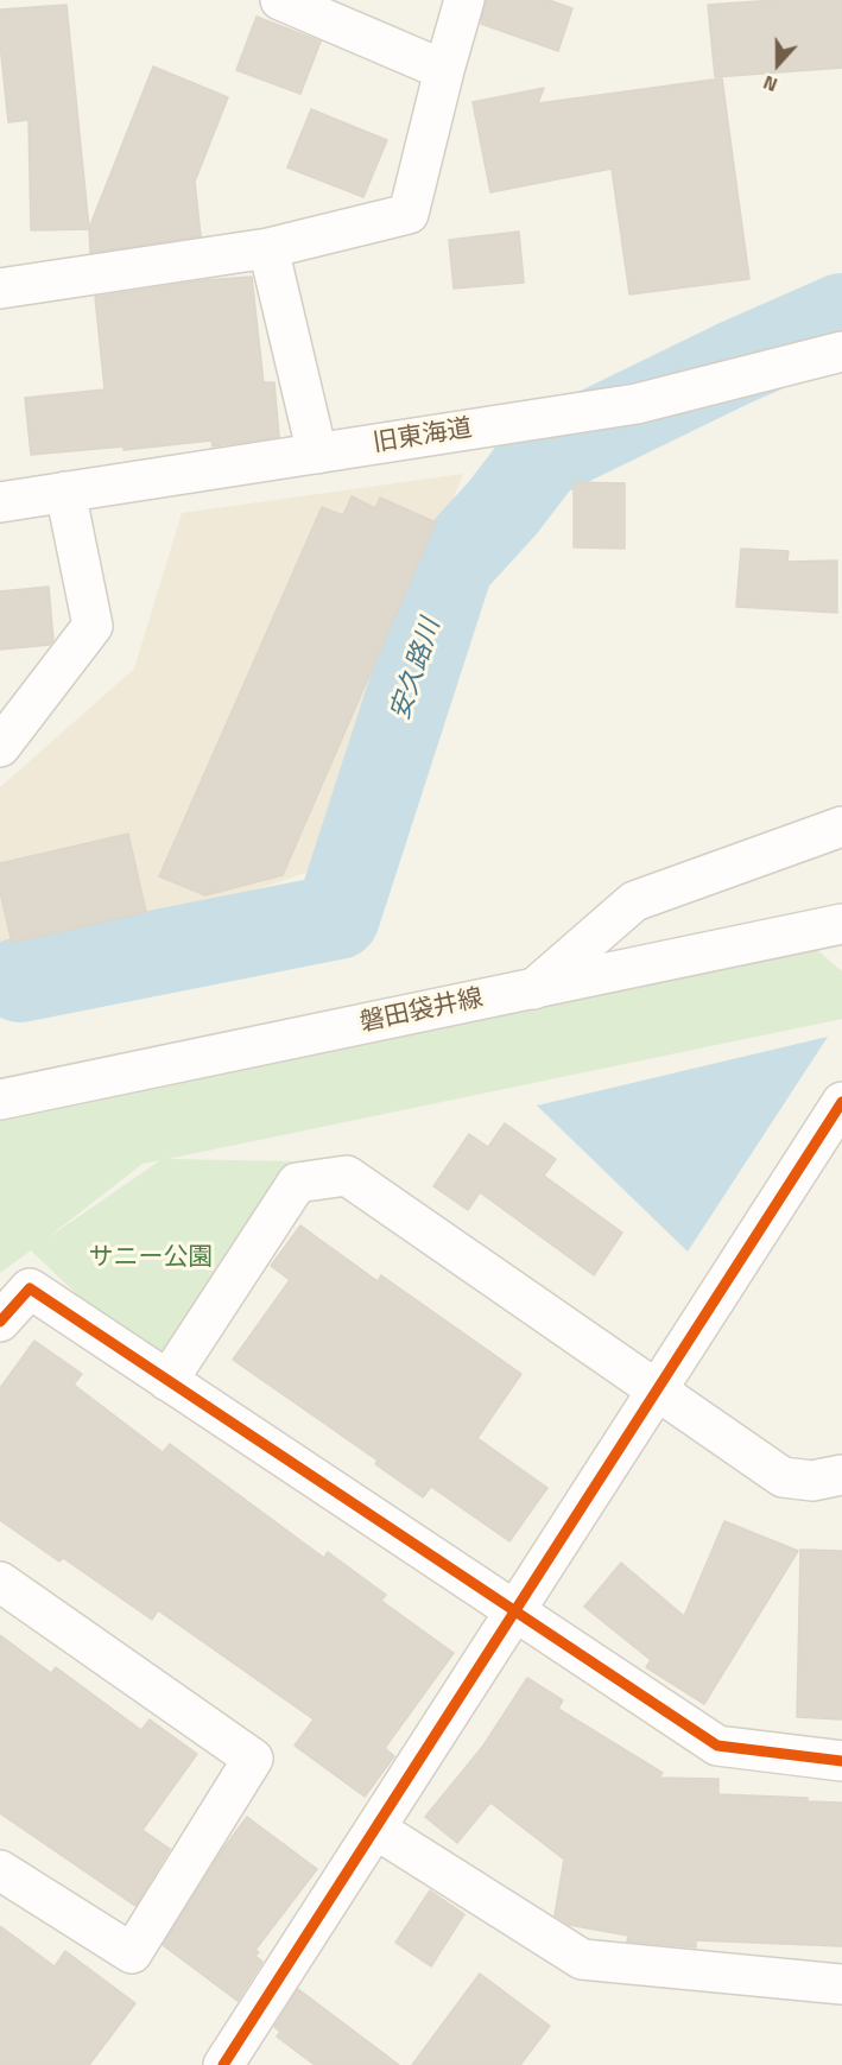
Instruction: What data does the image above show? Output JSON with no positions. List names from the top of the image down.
{
  "streets": {
    "street": ["旧東海道", "磐田袋井線"]
  },
  "water": ["安久路川"],
  "parks": ["サニー公園"],
  "north": "bottom"
}
